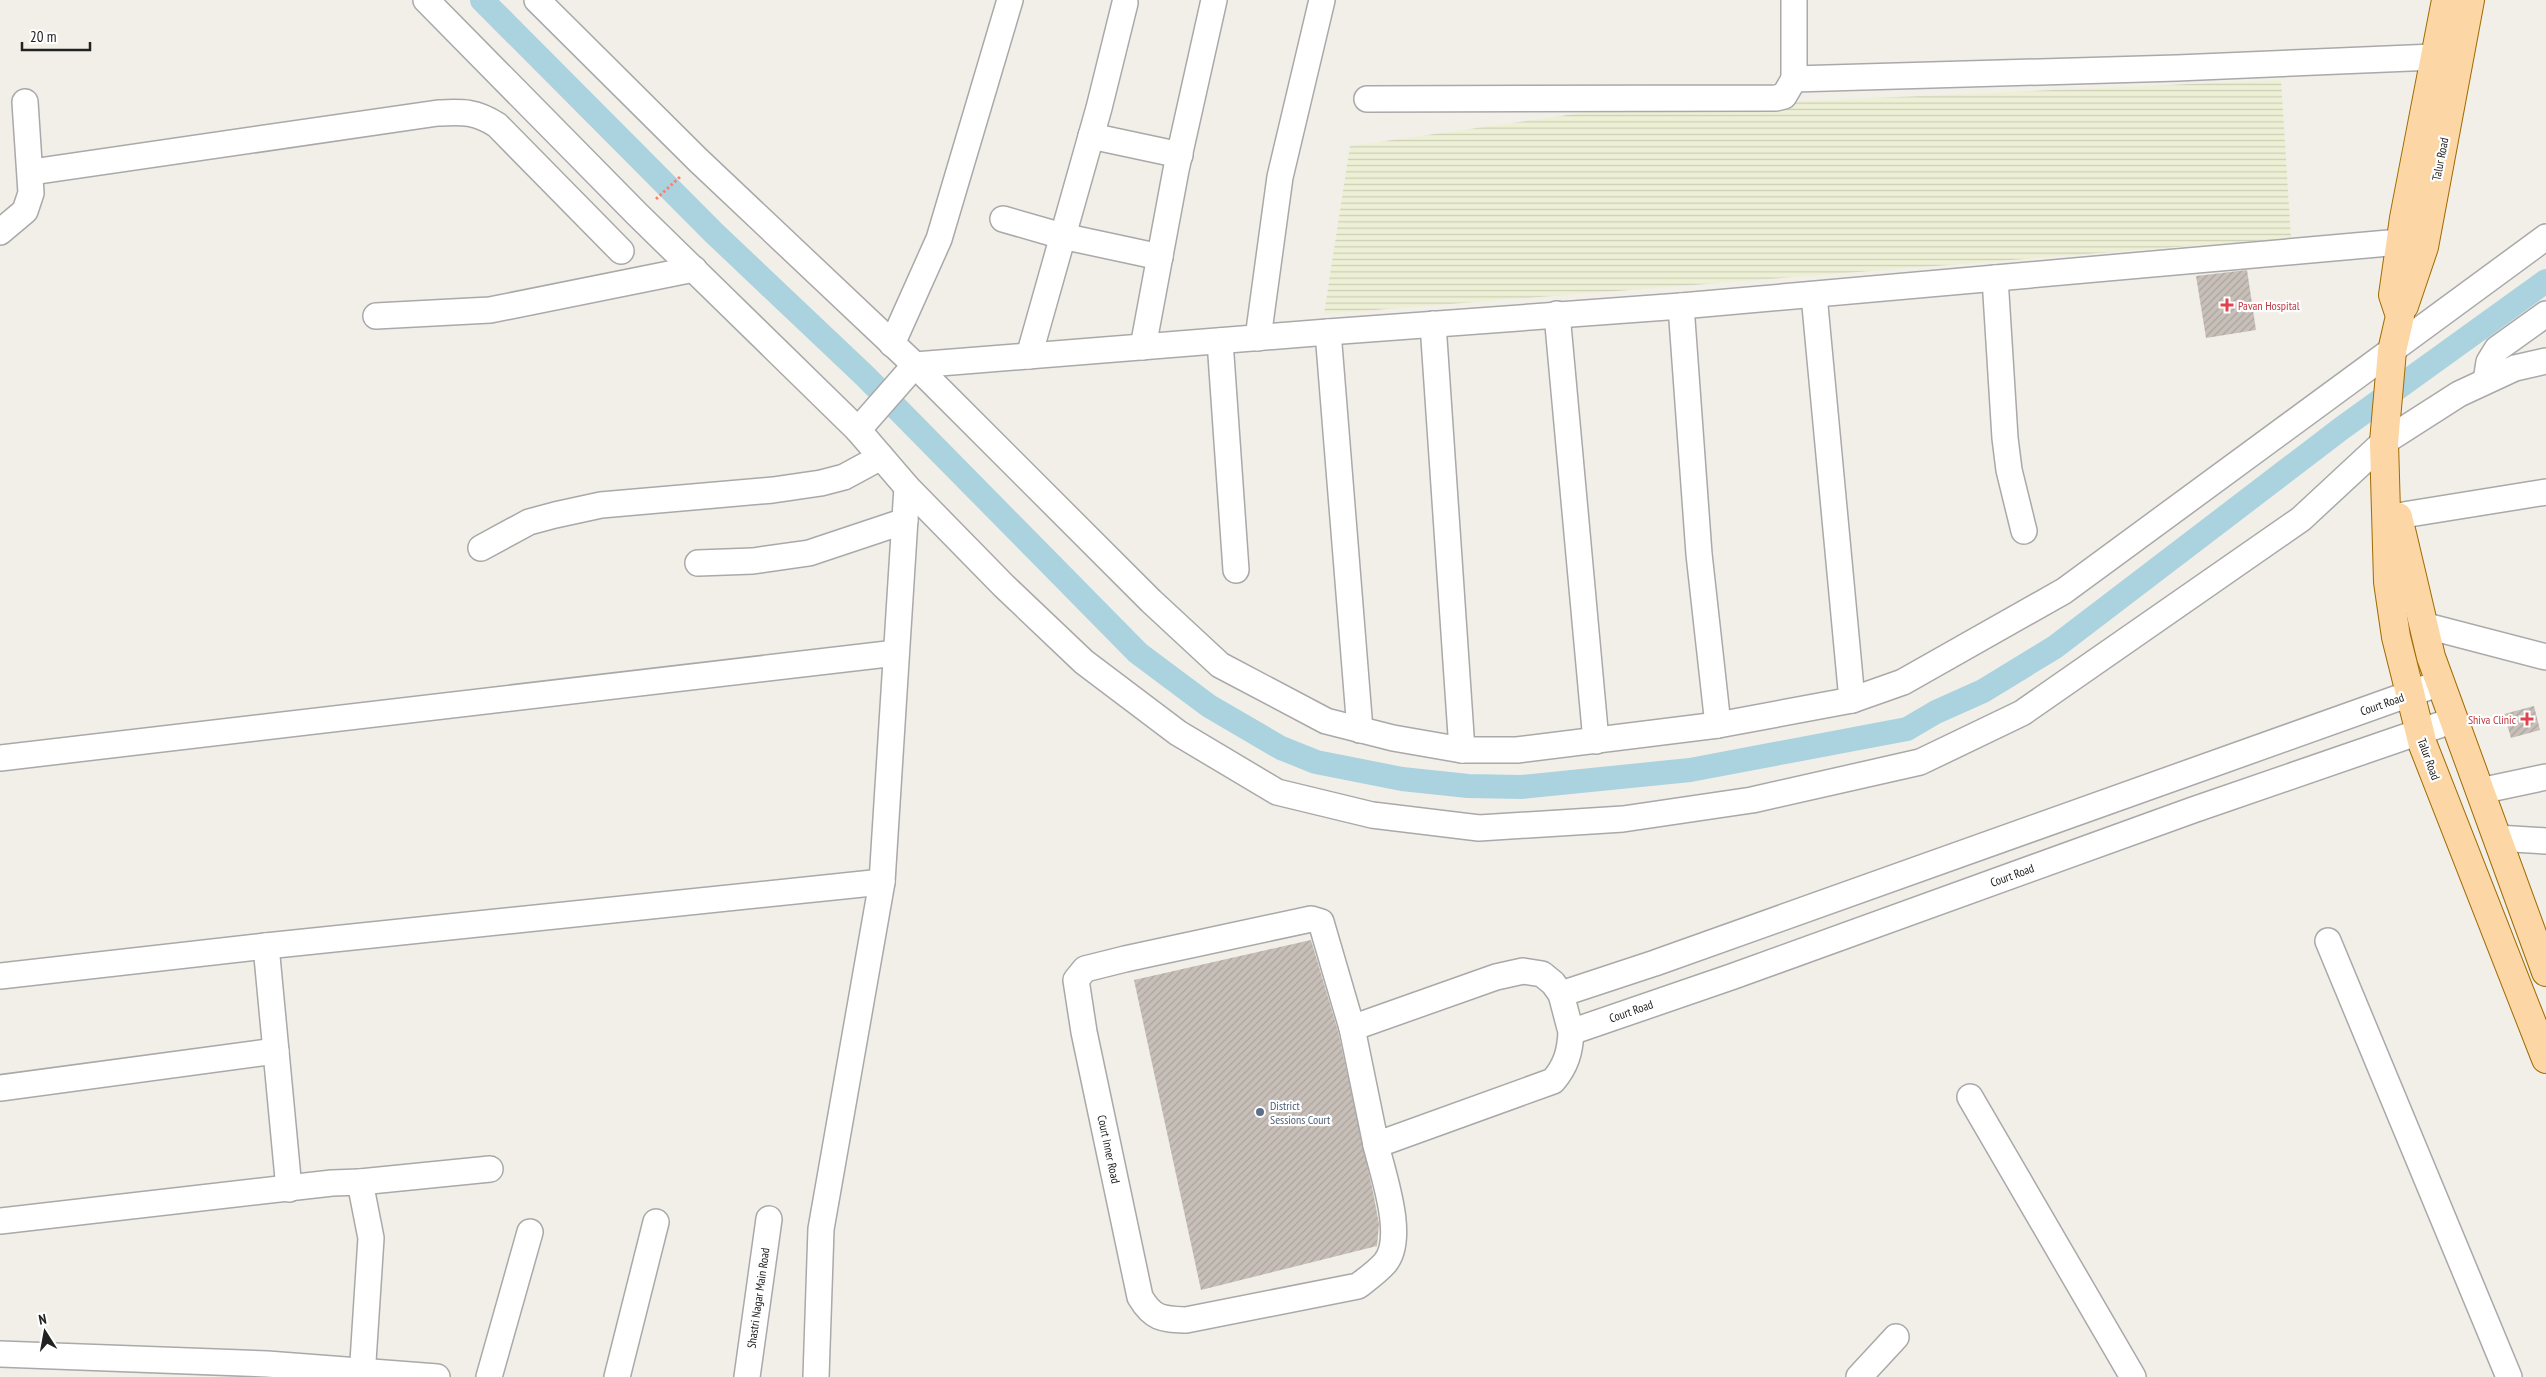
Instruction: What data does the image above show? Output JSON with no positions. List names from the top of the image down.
{
  "streets": {
    "main road": ["Talur Road"],
    "street": ["Court Road", "Court Inner Road", "Shastri Nagar Main Road"]
  },
  "crossings": [
    ["Talur Road", "Court Road"]
  ],
  "places": {
    "health": ["Pavan Hospital", "Shiva Clinic"],
    "other": ["District Sessions Court"]
  },
  "scale_bar": "20 m",
  "north": "top"
}
